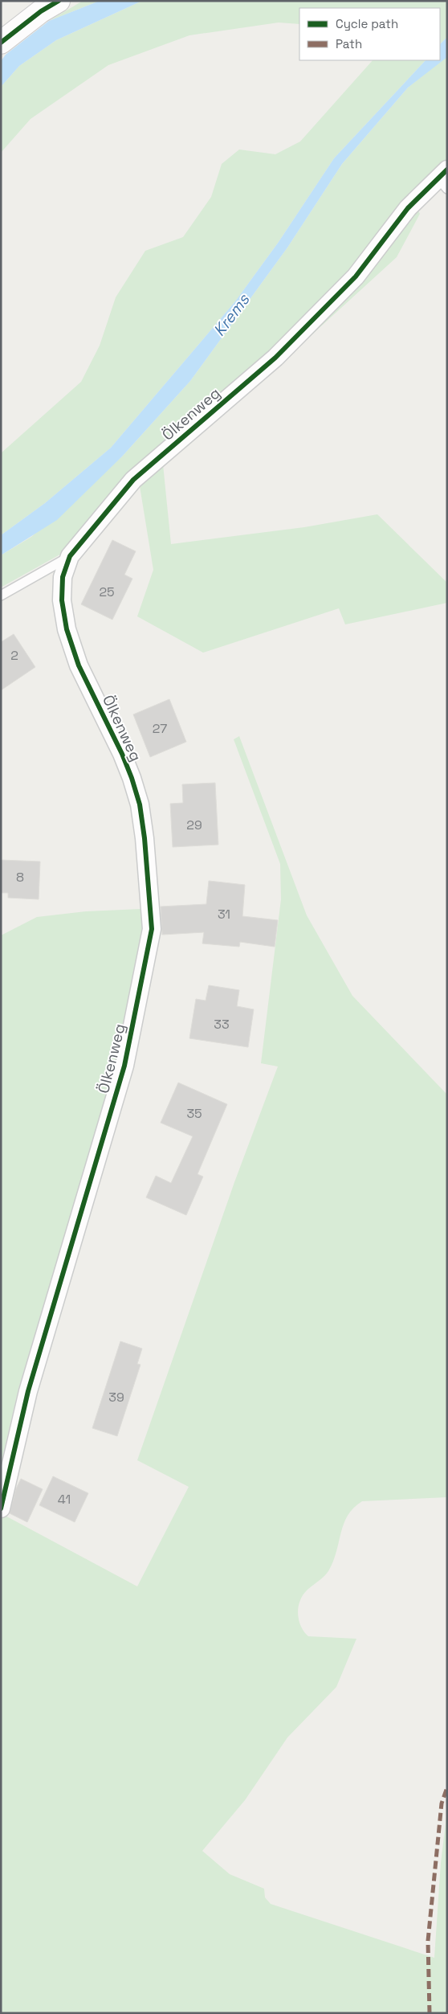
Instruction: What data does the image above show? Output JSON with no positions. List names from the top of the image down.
{
  "streets": {
    "street": ["Ölkenweg"]
  },
  "water": ["Krems"],
  "house_numbers": [
    "25",
    "2",
    "27",
    "29",
    "8",
    "31",
    "33",
    "35",
    "39",
    "41"
  ],
  "legend": ["Cycle path", "Path"]
}
